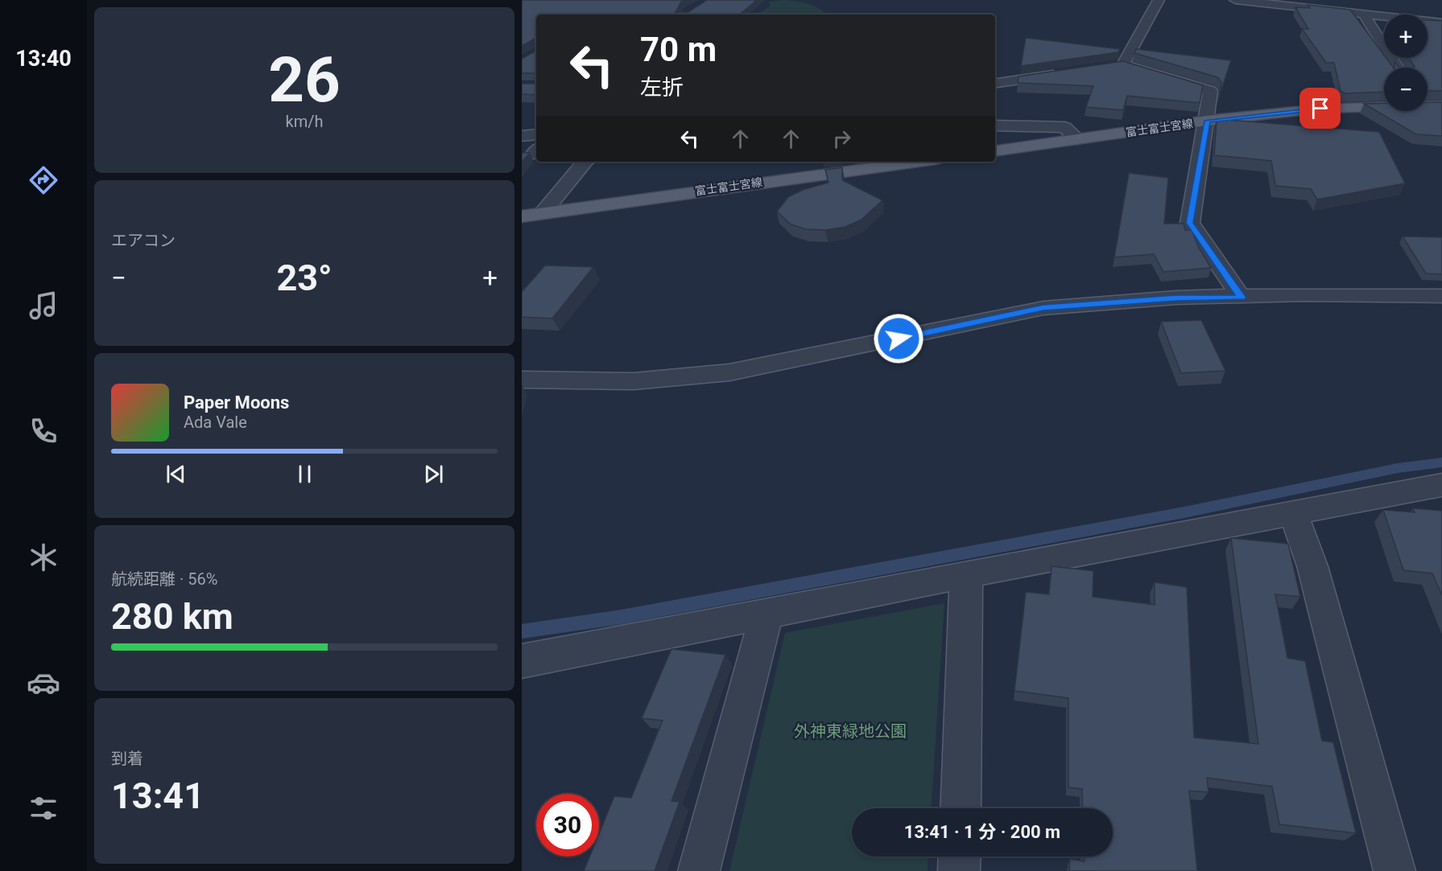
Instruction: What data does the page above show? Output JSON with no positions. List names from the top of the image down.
{
  "streets": {
    "main road": ["富士富士宮線"]
  },
  "parks": ["外神東緑地公園"],
  "page": {
    "tabs": "13:40",
    "tile": [
      ["26", "km/h"],
      "エアコン",
      ["航続距離 · 56%", "280 km"],
      ["到着", "13:41"]
    ],
    "map_buttons": ["+", "−"],
    "turn": ["70 m", "左折"],
    "heat": ["−", "23°", "+"],
    "song": ["Paper Moons", "Ada Vale"],
    "limit": "30",
    "trip": "13:41 · 1 分 · 200 m"
  }
}
